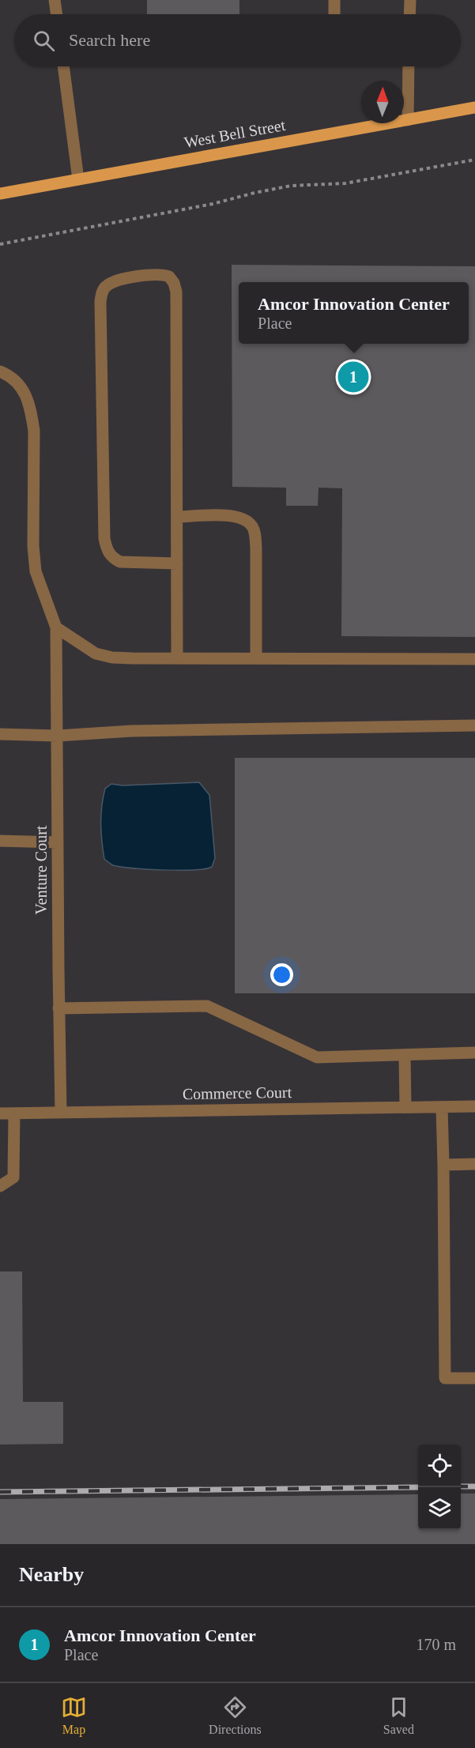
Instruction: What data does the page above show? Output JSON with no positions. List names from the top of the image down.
{
  "streets": {
    "main road": ["West Bell Street"],
    "street": ["Venture Court", "Commerce Court"]
  },
  "crossings": [
    ["Venture Court", "Commerce Court"]
  ],
  "north": "top",
  "page": {
    "search": "Search here",
    "popup": ["Amcor Innovation Center", "Place"],
    "pins": "1",
    "heading": "Nearby",
    "list": [
      {
        "mark": "1",
        "name": "Amcor Innovation Center",
        "note": "Place",
        "value": "170 m"
      }
    ],
    "nav": ["Map", "Directions", "Saved"]
  }
}
